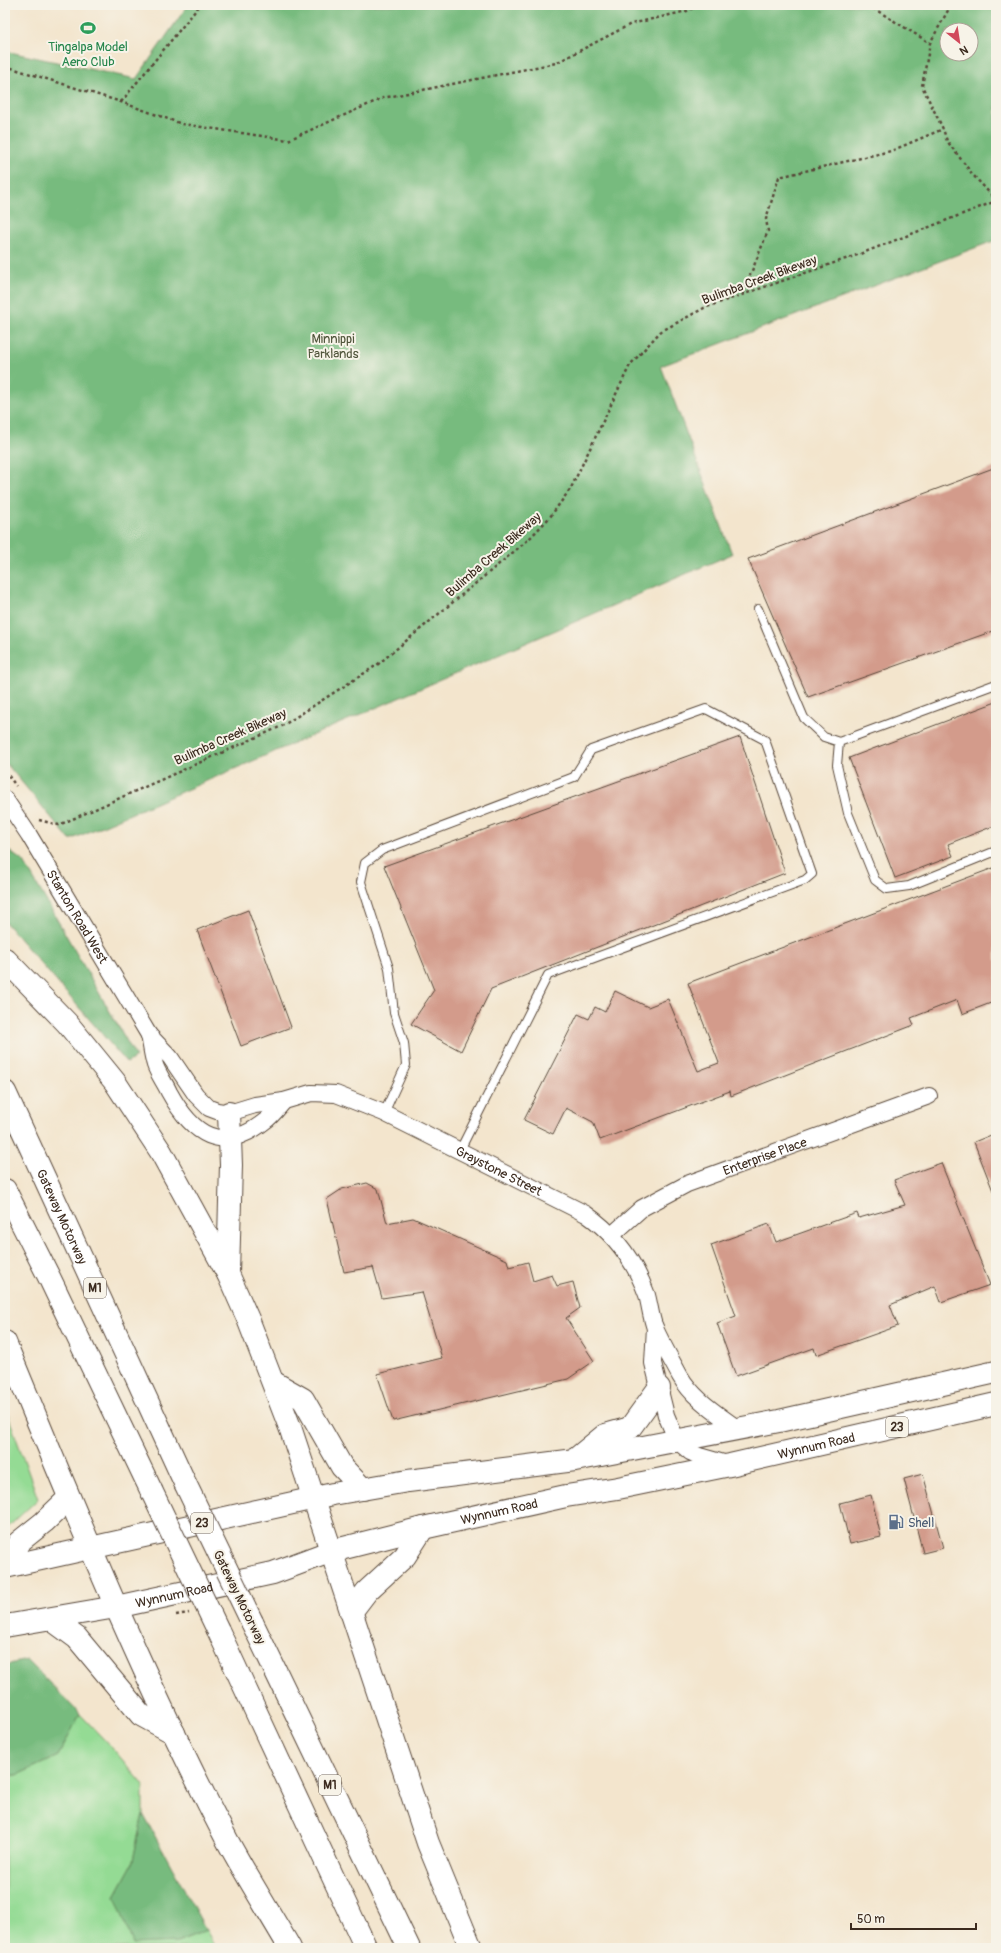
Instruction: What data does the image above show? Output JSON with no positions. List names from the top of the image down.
{
  "streets": {
    "main road": [
      "Gateway Motorway",
      "M1",
      "23",
      "Wynnum Road"
    ],
    "street": ["Stanton Road West", "Enterprise Place", "Graystone Street"],
    "path": ["Bulimba Creek Bikeway"]
  },
  "crossings": [
    ["Stanton Road West", "Graystone Street"],
    ["Enterprise Place", "Graystone Street"],
    ["Graystone Street", "23"],
    ["Graystone Street", "Wynnum Road"]
  ],
  "parks": ["Minnippi Parklands"],
  "places": {
    "sports": ["Tingalpa Model Aero Club"],
    "fuel station": ["Shell"]
  },
  "scale_bar": "50 m",
  "north": "bottom right"
}
